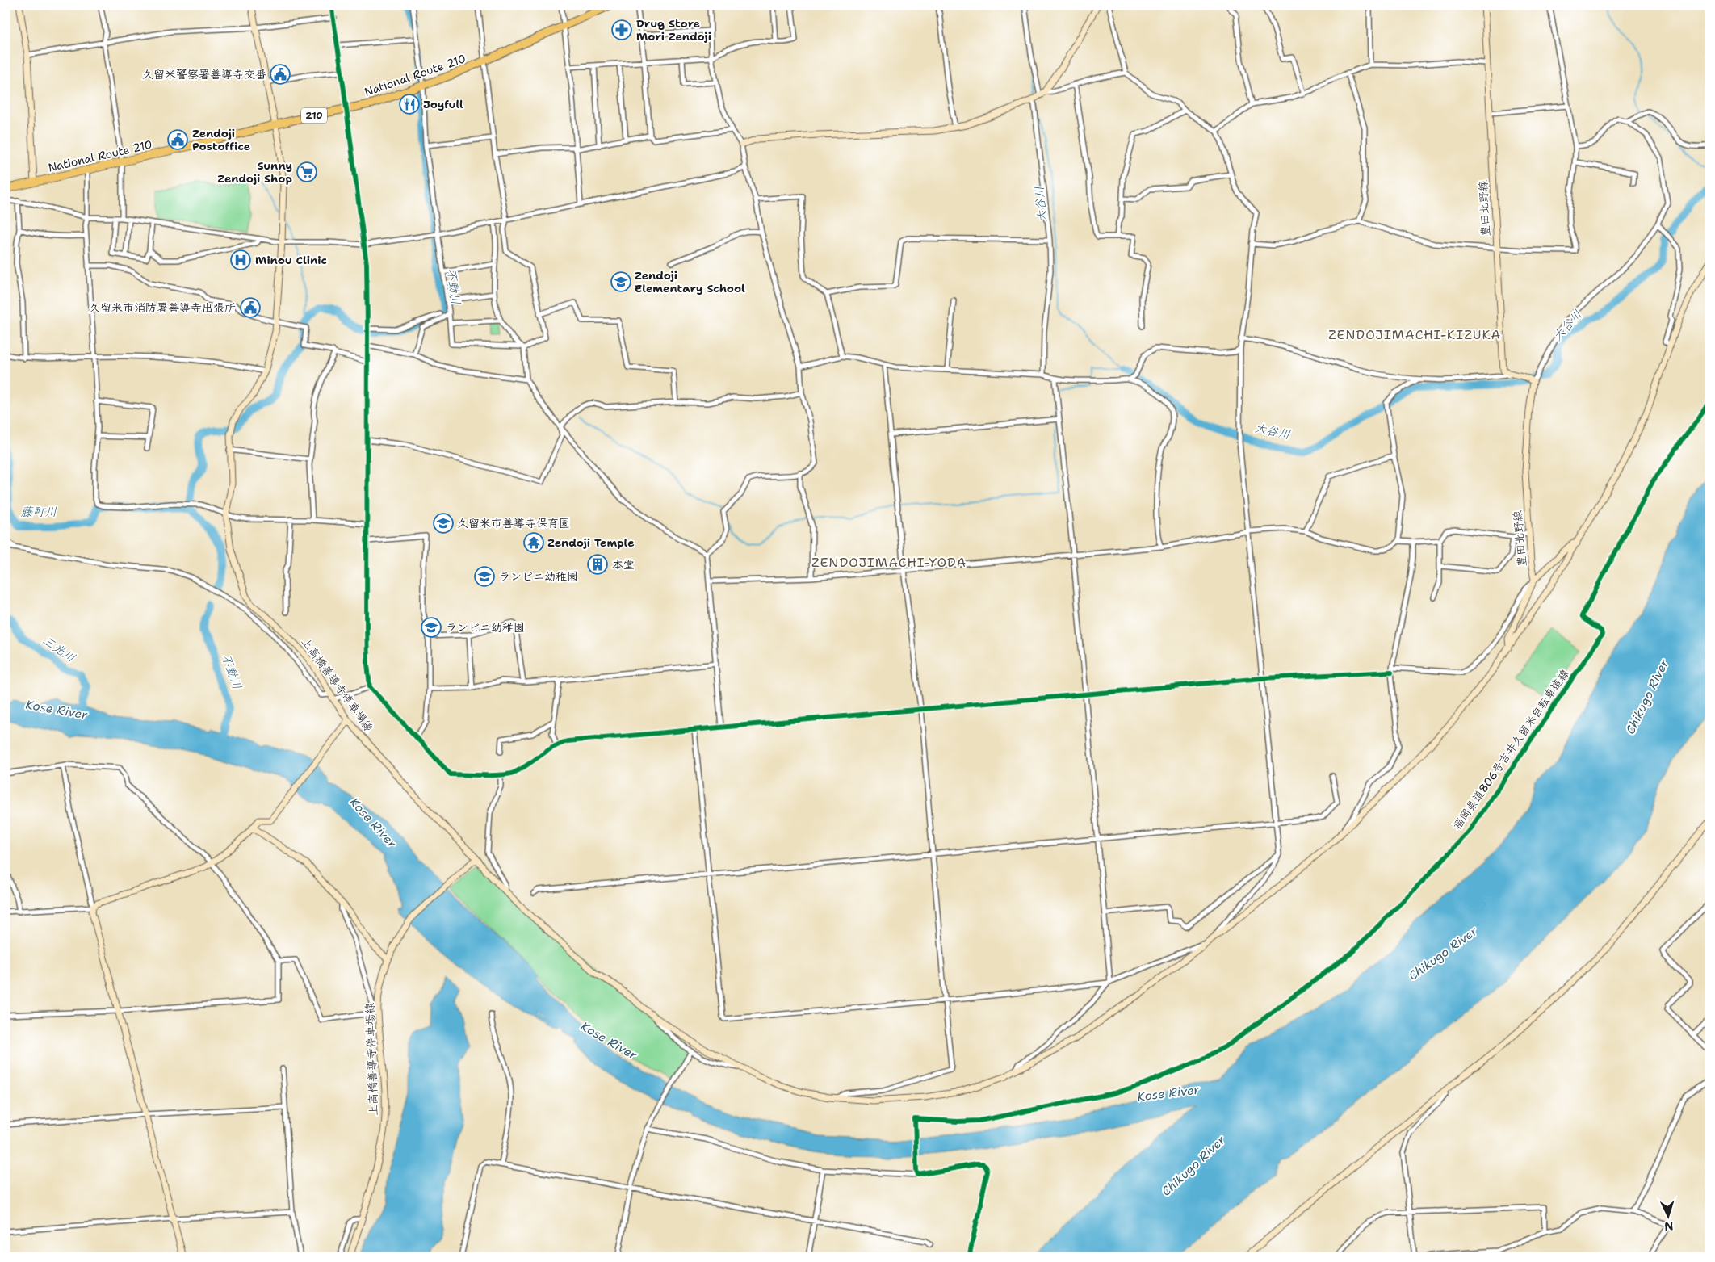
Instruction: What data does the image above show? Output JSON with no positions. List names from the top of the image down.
{
  "streets": {
    "highway": ["National Route 210", "210"],
    "street": ["豊田北野線", "上高橋善導寺停車場線"],
    "cycle path": ["福岡県道806号吉井久留米自転車道線"]
  },
  "crossings": [
    ["National Route 210", "上高橋善導寺停車場線"]
  ],
  "districts": ["ZENDOJIMACHI-KIZUKA", "ZENDOJIMACHI-YODA"],
  "water": [
    "大谷川",
    "不動川",
    "藤町川",
    "三光川",
    "Chikugo River",
    "Kose River"
  ],
  "places": {
    "pharmacy": ["Drug Store Mori Zendoji"],
    "public building": ["久留米警察署善導寺交番", "Zendoji Postoffice", "久留米市消防署善導寺出張所"],
    "restaurant": ["Joyfull"],
    "supermarket": ["Sunny Zendoji Shop"],
    "hospital": ["Minou Clinic"],
    "school or university": [
      "Zendoji Elementary School",
      "久留米市善導寺保育園",
      "ランピニ幼稚園",
      "ランビニ幼稚園"
    ],
    "temple": ["Zendoji Temple"],
    "building": ["本堂"]
  },
  "north": "bottom"
}
